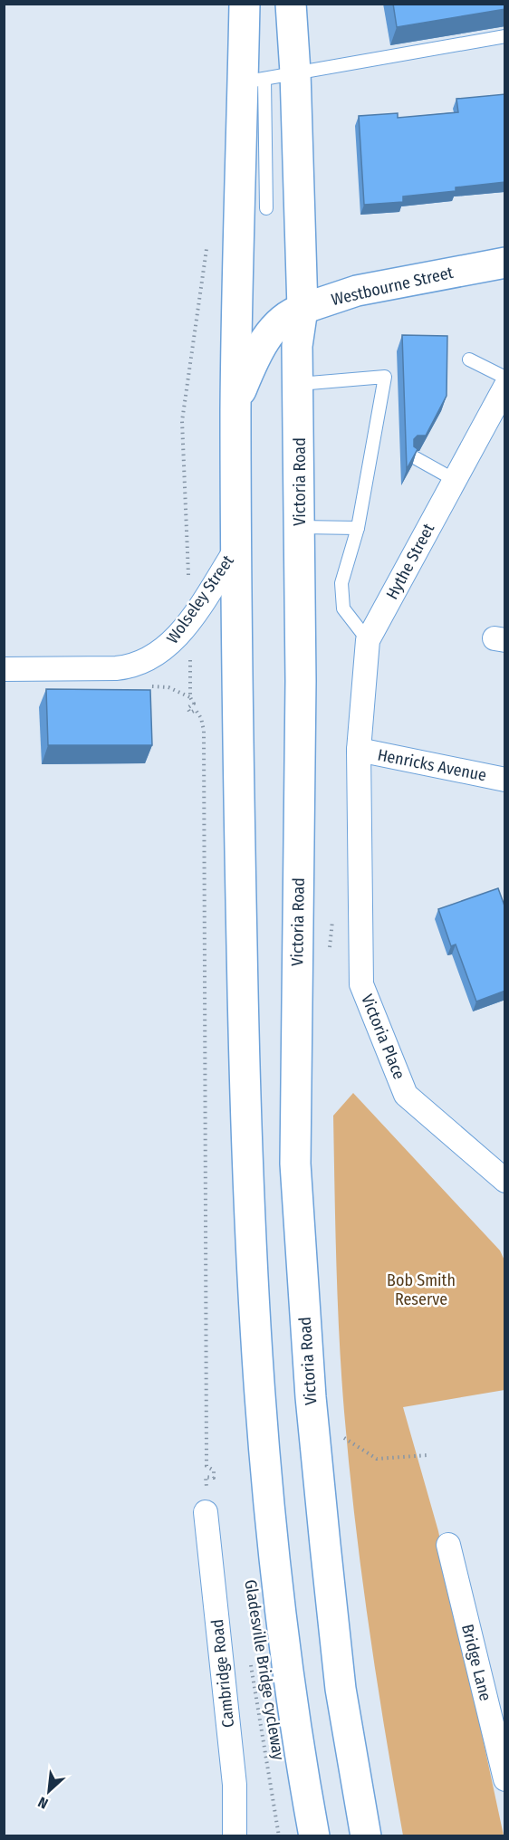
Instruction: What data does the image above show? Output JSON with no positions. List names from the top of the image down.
{
  "streets": {
    "main road": ["Westbourne Street", "Victoria Road"],
    "street": [
      "Hythe Street",
      "Wolseley Street",
      "Henricks Avenue",
      "Victoria Place",
      "Bridge Lane",
      "Cambridge Road"
    ],
    "path": ["Gladesville Bridge cycleway"]
  },
  "crossings": [
    ["Westbourne Street", "Victoria Road"],
    ["Hythe Street", "Henricks Avenue"],
    ["Hythe Street", "Victoria Place"],
    ["Henricks Avenue", "Victoria Place"]
  ],
  "parks": ["Bob Smith Reserve"],
  "north": "bottom left"
}
